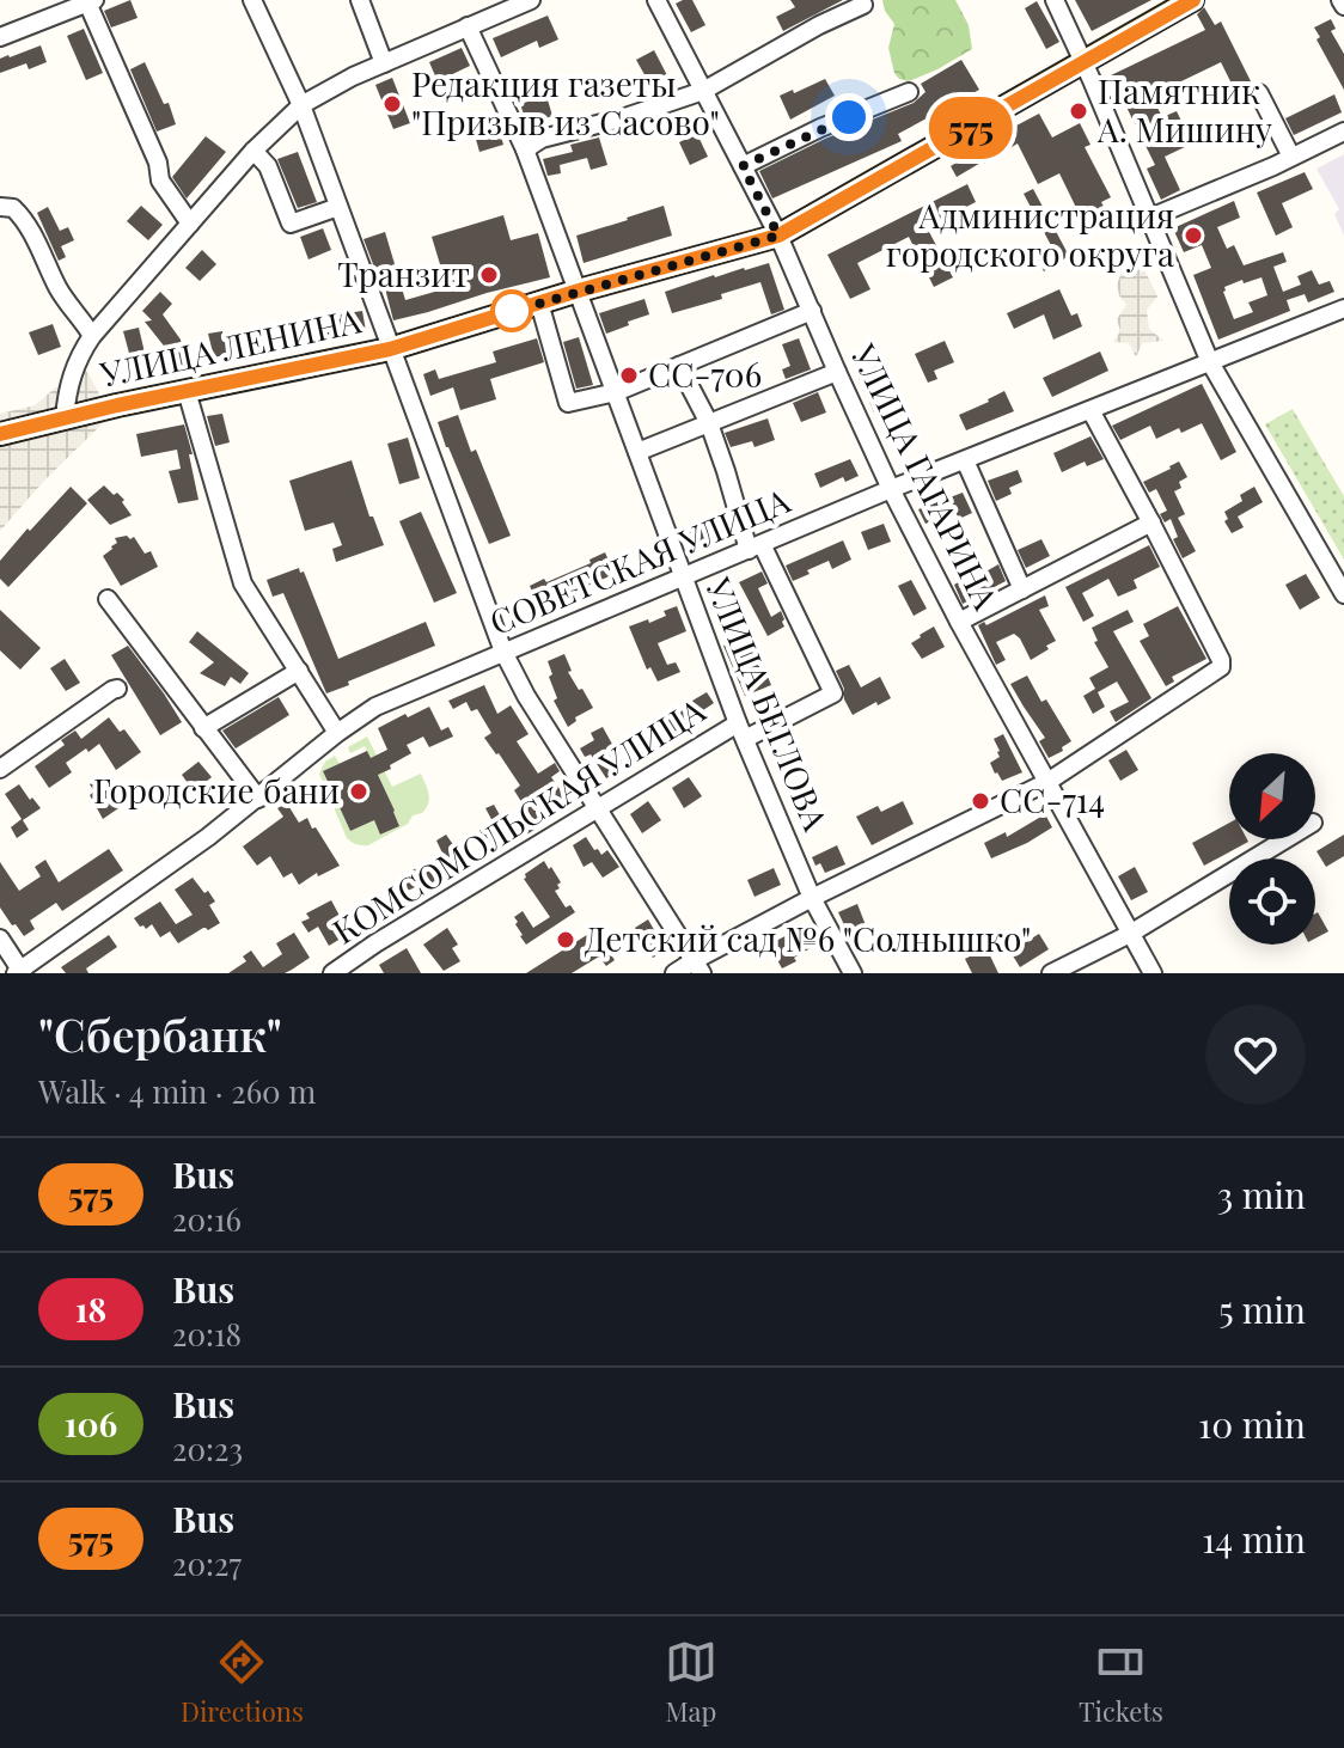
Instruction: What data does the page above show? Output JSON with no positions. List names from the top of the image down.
{
  "streets": {
    "main road": ["УЛИЦА ЛЕНИНА"],
    "street": [
      "УЛИЦА ГАГАРИНА",
      "СОВЕТСКАЯ УЛИЦА",
      "УЛИЦА БЕГЛОВА",
      "КОМСОМОЛЬСКАЯ УЛИЦА"
    ]
  },
  "crossings": [
    ["УЛИЦА ЛЕНИНА", "УЛИЦА ГАГАРИНА"],
    ["УЛИЦА ЛЕНИНА", "УЛИЦА БЕГЛОВА"],
    ["УЛИЦА ГАГАРИНА", "СОВЕТСКАЯ УЛИЦА"],
    ["СОВЕТСКАЯ УЛИЦА", "УЛИЦА БЕГЛОВА"],
    ["СОВЕТСКАЯ УЛИЦА", "КОМСОМОЛЬСКАЯ УЛИЦА"],
    ["УЛИЦА БЕГЛОВА", "КОМСОМОЛЬСКАЯ УЛИЦА"]
  ],
  "places": [
    "Редакция газеты \"Призыв из Сасово\"",
    "Памятник А. Мишину",
    "Администрация городского округа",
    "Транзит",
    "СС-706",
    "Городские бани",
    "СС-714",
    "Детский сад №6 \"Солнышко\""
  ],
  "lines": ["bus line 575"],
  "north": "bottom left",
  "page": {
    "on_map": "575",
    "heading": ["\"Сбербанк\"", "Walk · 4 min · 260 m"],
    "list": [
      {
        "mark": "575",
        "name": "Bus",
        "note": "20:16",
        "value": "3 min"
      },
      {
        "mark": "18",
        "name": "Bus",
        "note": "20:18",
        "value": "5 min"
      },
      {
        "mark": "106",
        "name": "Bus",
        "note": "20:23",
        "value": "10 min"
      },
      {
        "mark": "575",
        "name": "Bus",
        "note": "20:27",
        "value": "14 min"
      }
    ],
    "tabs": ["Directions", "Map", "Tickets"]
  }
}
